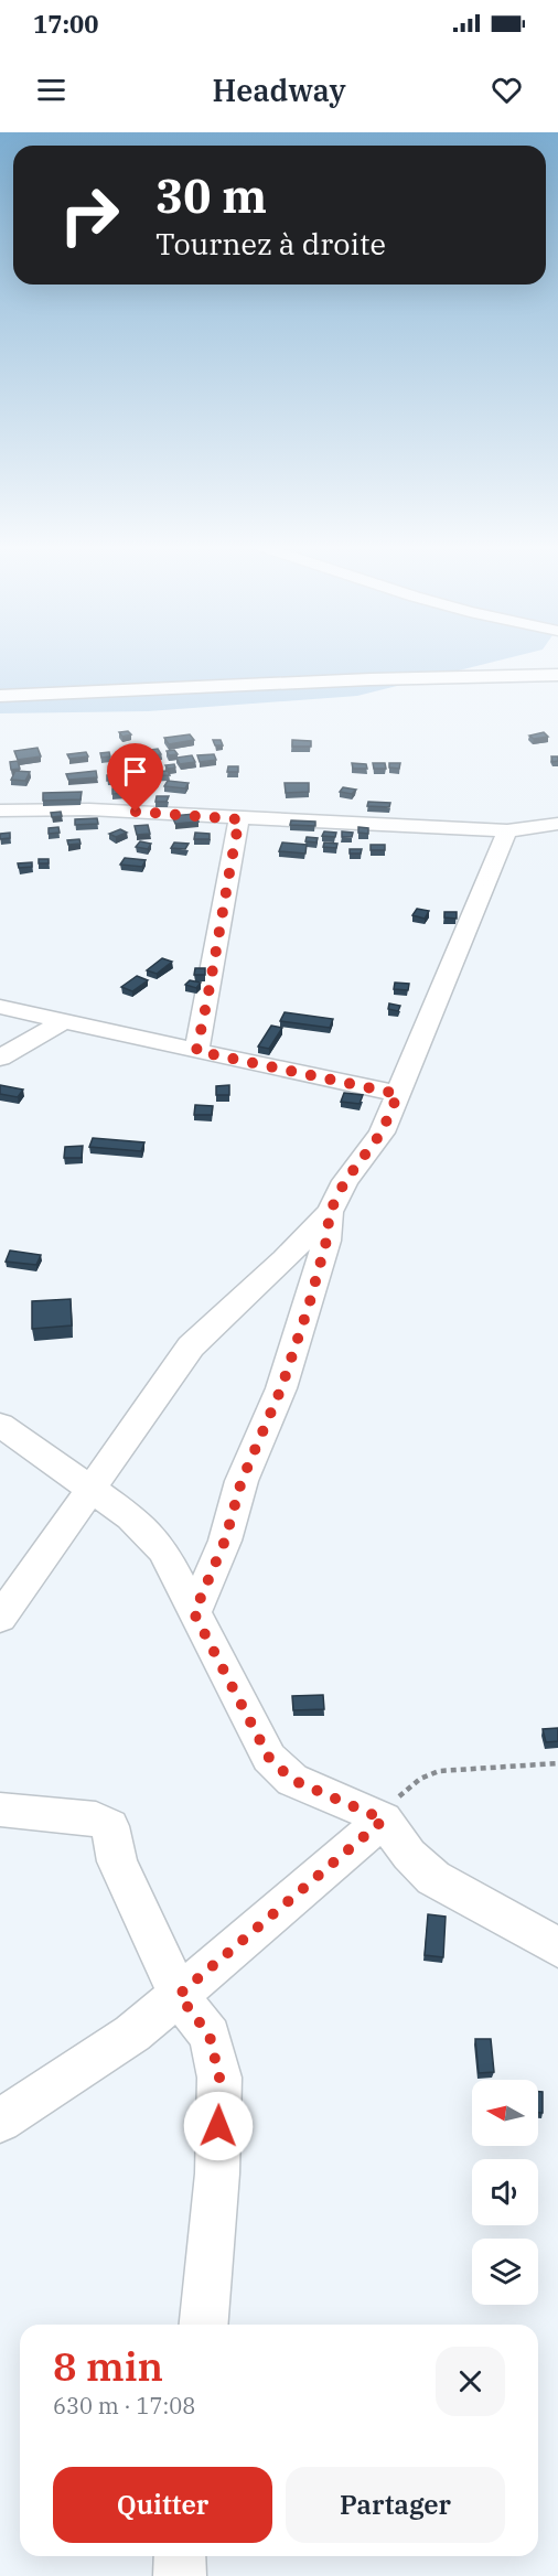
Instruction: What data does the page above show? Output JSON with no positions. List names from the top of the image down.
{
  "north": "left",
  "page": {
    "status": "17:00",
    "header": "Headway",
    "turn": ["30 m", "Tournez à droite"],
    "heading": ["8 min", "630 m · 17:08"],
    "buttons": ["Quitter", "Partager"]
  }
}
